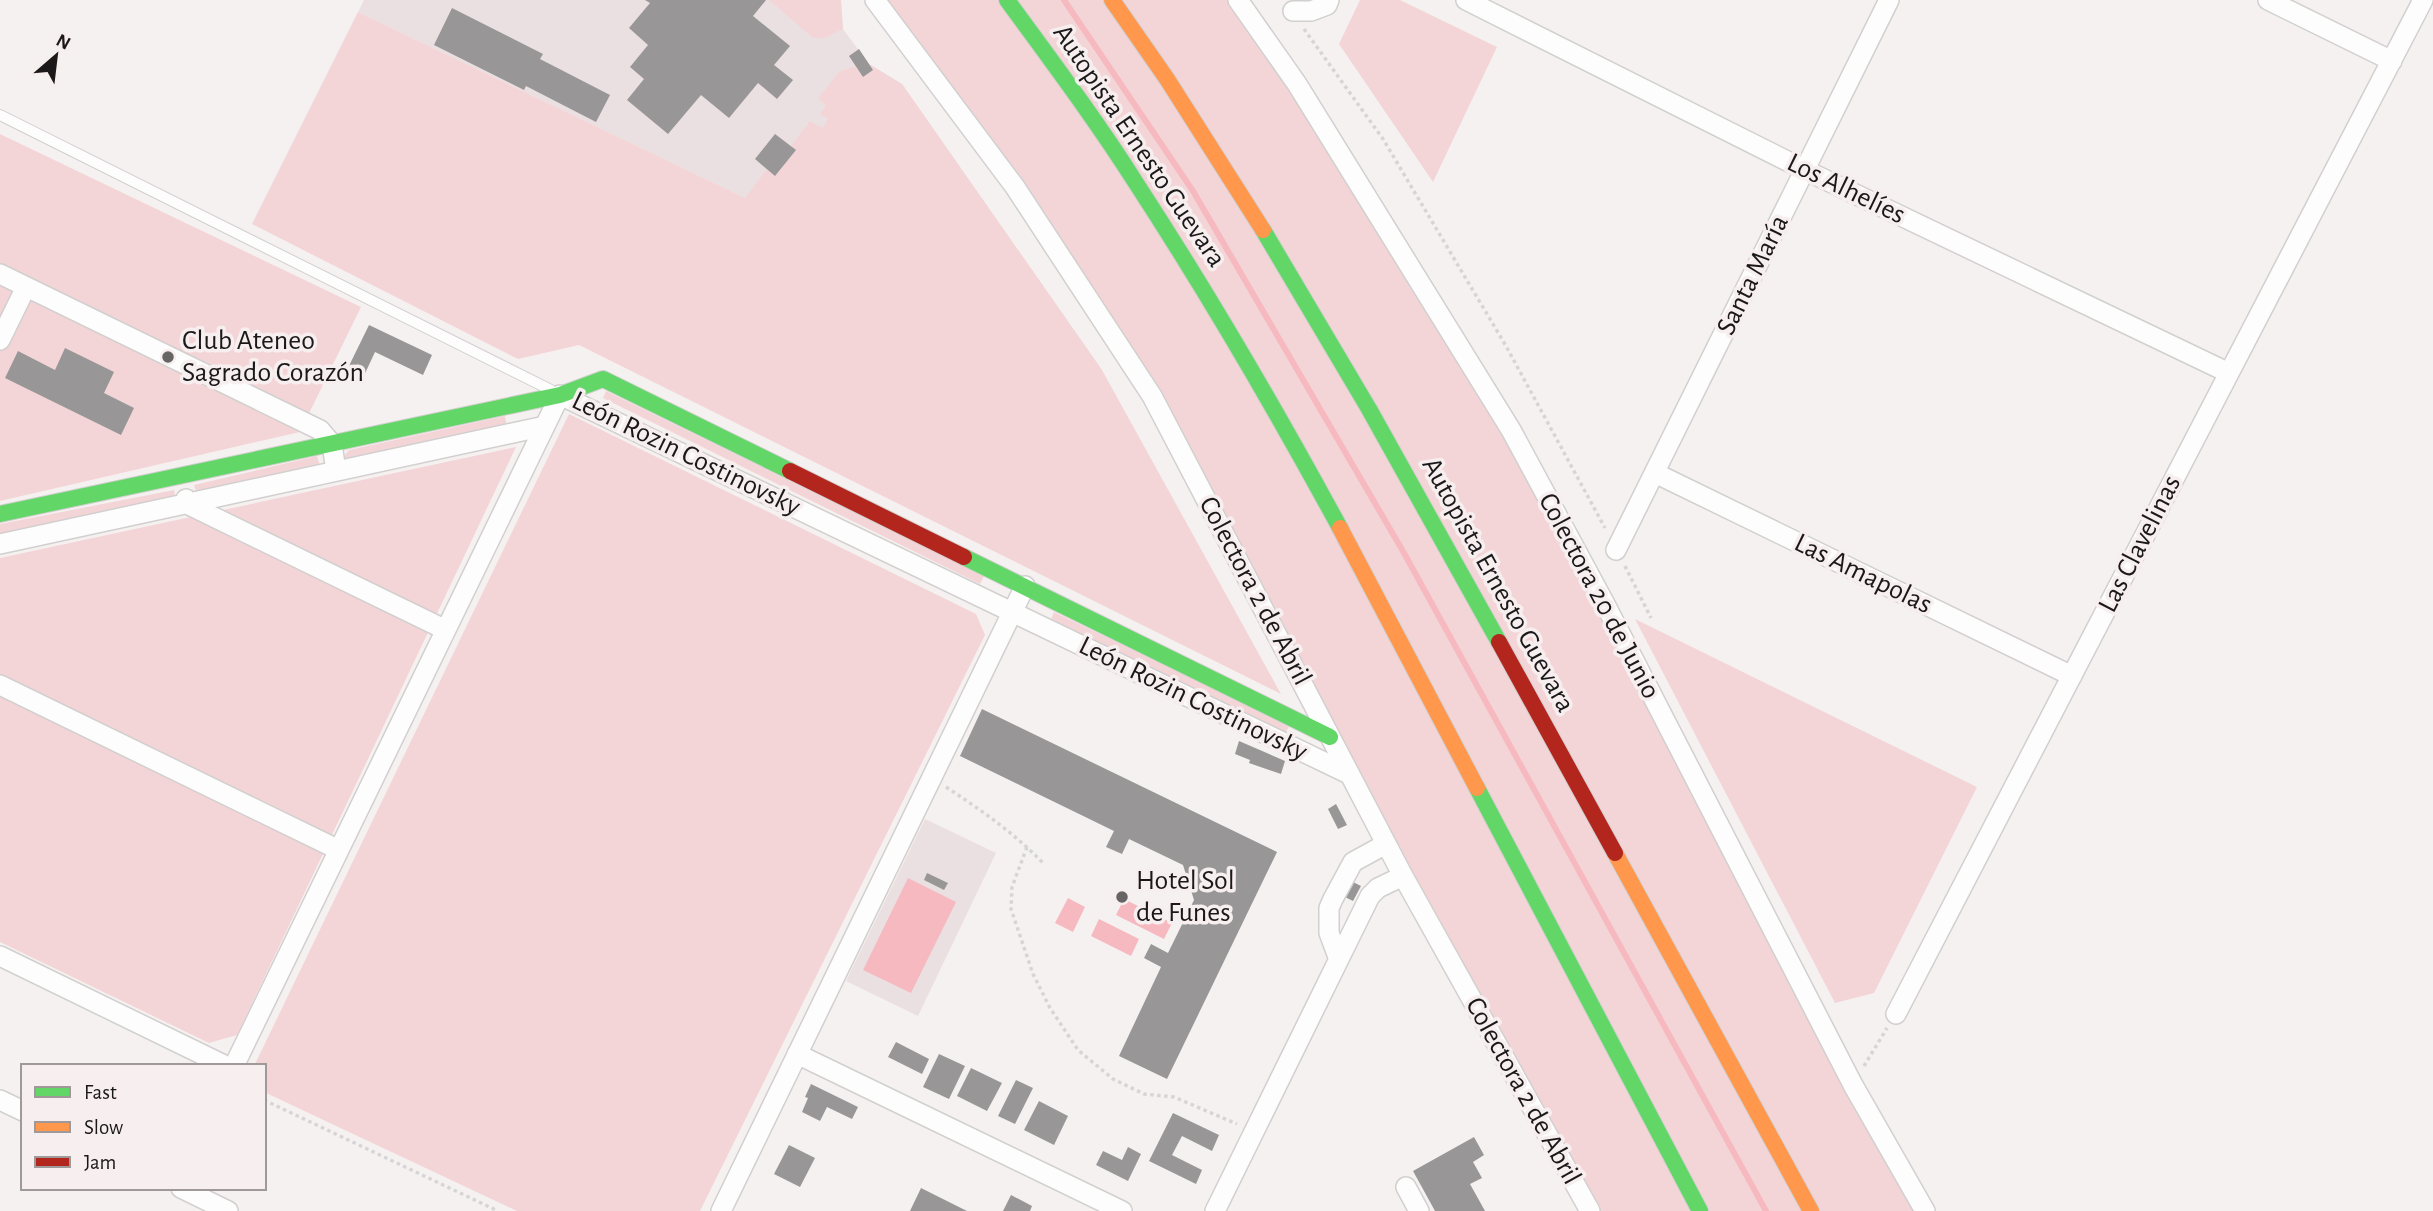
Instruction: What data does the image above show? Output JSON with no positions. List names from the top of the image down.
{
  "streets": {
    "main road": ["Autopista Ernesto Guevara", "León Rozin Costinovsky"],
    "street": [
      "Los Alhelíes",
      "Santa María",
      "Las Clavelinas",
      "Las Amapolas",
      "Colectora 2 de Abril",
      "Colectora 20 de Junio"
    ]
  },
  "crossings": [
    ["Los Alhelíes", "Santa María"],
    ["Los Alhelíes", "Las Clavelinas"],
    ["Santa María", "Las Amapolas"],
    ["León Rozin Costinovsky", "Colectora 2 de Abril"],
    ["Las Clavelinas", "Las Amapolas"]
  ],
  "places": ["Club Ateneo Sagrado Corazón", "Hotel Sol de Funes"],
  "legend": ["Fast", "Slow", "Jam"],
  "north": "top right"
}
